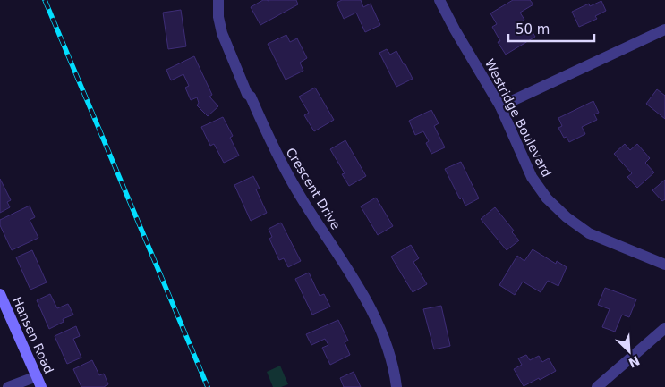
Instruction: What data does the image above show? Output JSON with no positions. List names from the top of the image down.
{
  "streets": {
    "street": ["Westridge Boulevard", "Crescent Drive", "Hansen Road"]
  },
  "scale_bar": "50 m",
  "north": "bottom right"
}
